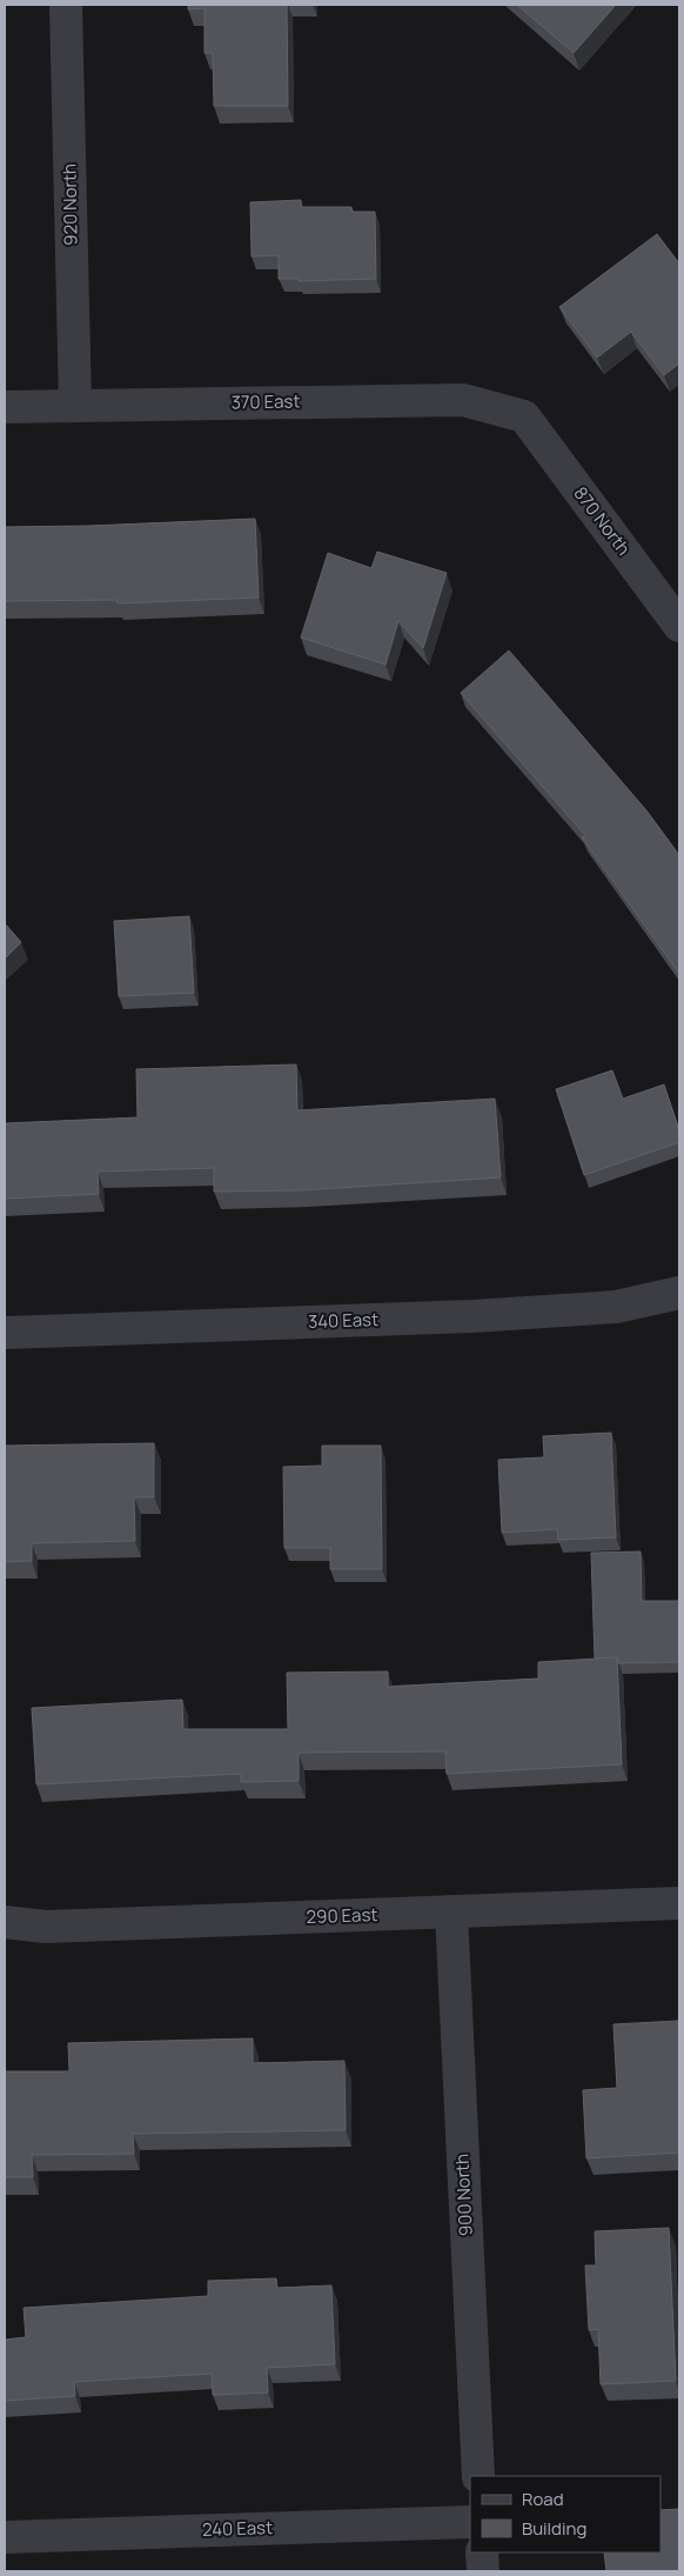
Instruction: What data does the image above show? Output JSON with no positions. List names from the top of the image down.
{
  "streets": {
    "street": [
      "920 North",
      "370 East",
      "870 North",
      "340 East",
      "290 East",
      "900 North",
      "240 East"
    ]
  },
  "crossings": [
    ["920 North", "370 East"],
    ["370 East", "870 North"],
    ["290 East", "900 North"]
  ],
  "legend": ["Road", "Building"]
}
